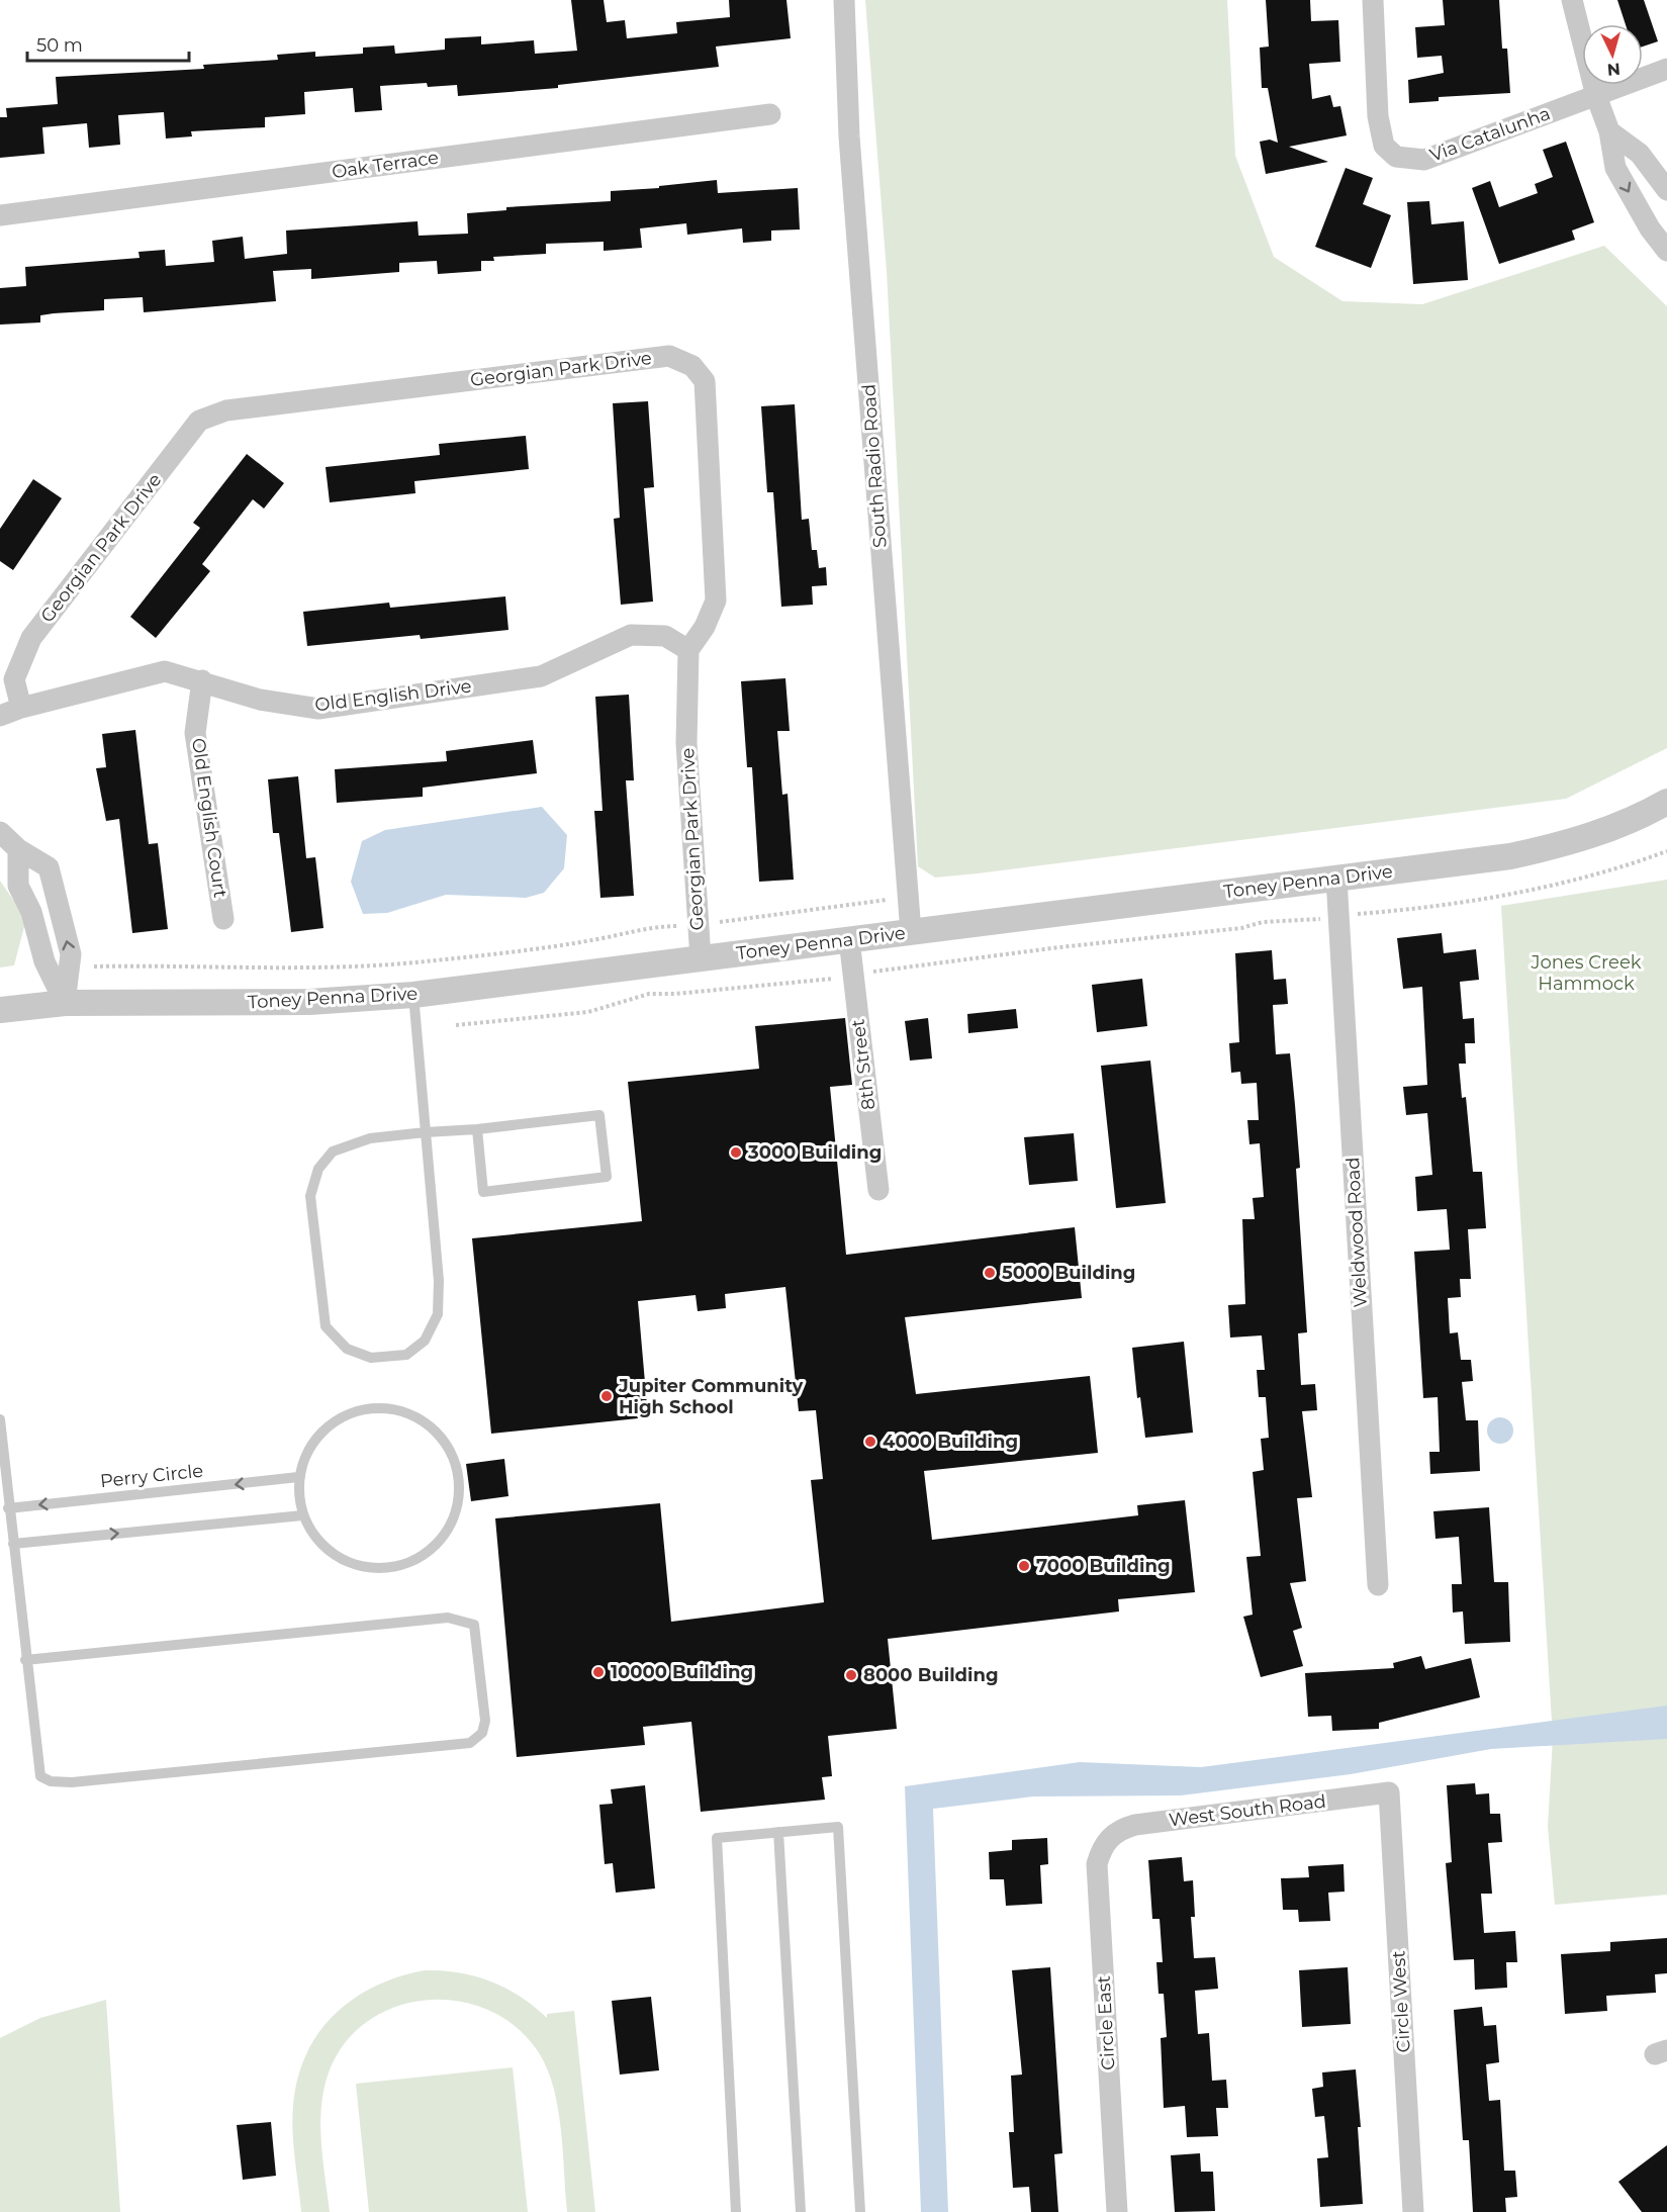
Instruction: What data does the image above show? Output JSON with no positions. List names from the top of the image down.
{
  "streets": {
    "street": [
      "Via Catalunha",
      "Oak Terrace",
      "Georgian Park Drive",
      "South Radio Road",
      "Old English Drive",
      "Old English Court",
      "Toney Penna Drive",
      "8th Street",
      "Weldwood Road",
      "West South Road",
      "Circle West",
      "Circle East"
    ],
    "lane": ["Perry Circle"]
  },
  "crossings": [
    ["Georgian Park Drive", "Old English Drive"],
    ["Georgian Park Drive", "Toney Penna Drive"],
    ["South Radio Road", "Toney Penna Drive"],
    ["Old English Drive", "Old English Court"],
    ["Toney Penna Drive", "8th Street"],
    ["Toney Penna Drive", "Weldwood Road"],
    ["West South Road", "Circle West"],
    ["West South Road", "Circle East"]
  ],
  "parks": ["Jones Creek Hammock"],
  "places": [
    "3000 Building",
    "5000 Building",
    "Jupiter Community High School",
    "4000 Building",
    "7000 Building",
    "10000 Building",
    "8000 Building"
  ],
  "scale_bar": "50 m",
  "north": "bottom"
}
